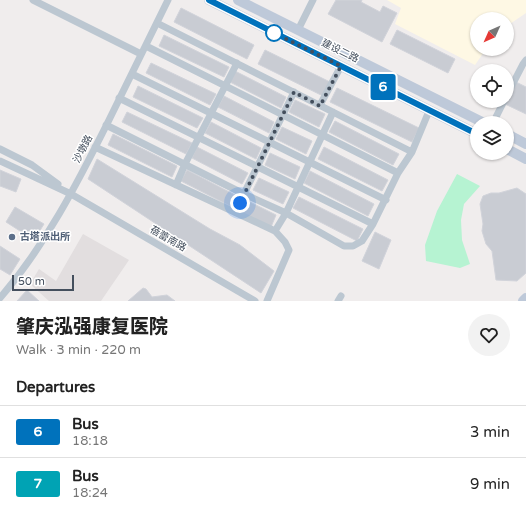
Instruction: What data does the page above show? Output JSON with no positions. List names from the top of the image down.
{
  "streets": {
    "main road": ["建设二路"],
    "street": ["沙墩路", "蓓蕾南路"]
  },
  "crossings": [
    ["沙墩路", "蓓蕾南路"]
  ],
  "places": ["古塔派出所"],
  "lines": ["bus line 6"],
  "scale_bar": "50 m",
  "north": "bottom left",
  "page": {
    "on_map": "6",
    "scale": "50 m",
    "heading": [
      ["肇庆泓强康复医院", "Walk · 3 min · 220 m"],
      "Departures"
    ],
    "list": [
      {
        "mark": "6",
        "name": "Bus",
        "note": "18:18",
        "value": "3 min"
      },
      {
        "mark": "7",
        "name": "Bus",
        "note": "18:24",
        "value": "9 min"
      }
    ]
  }
}
